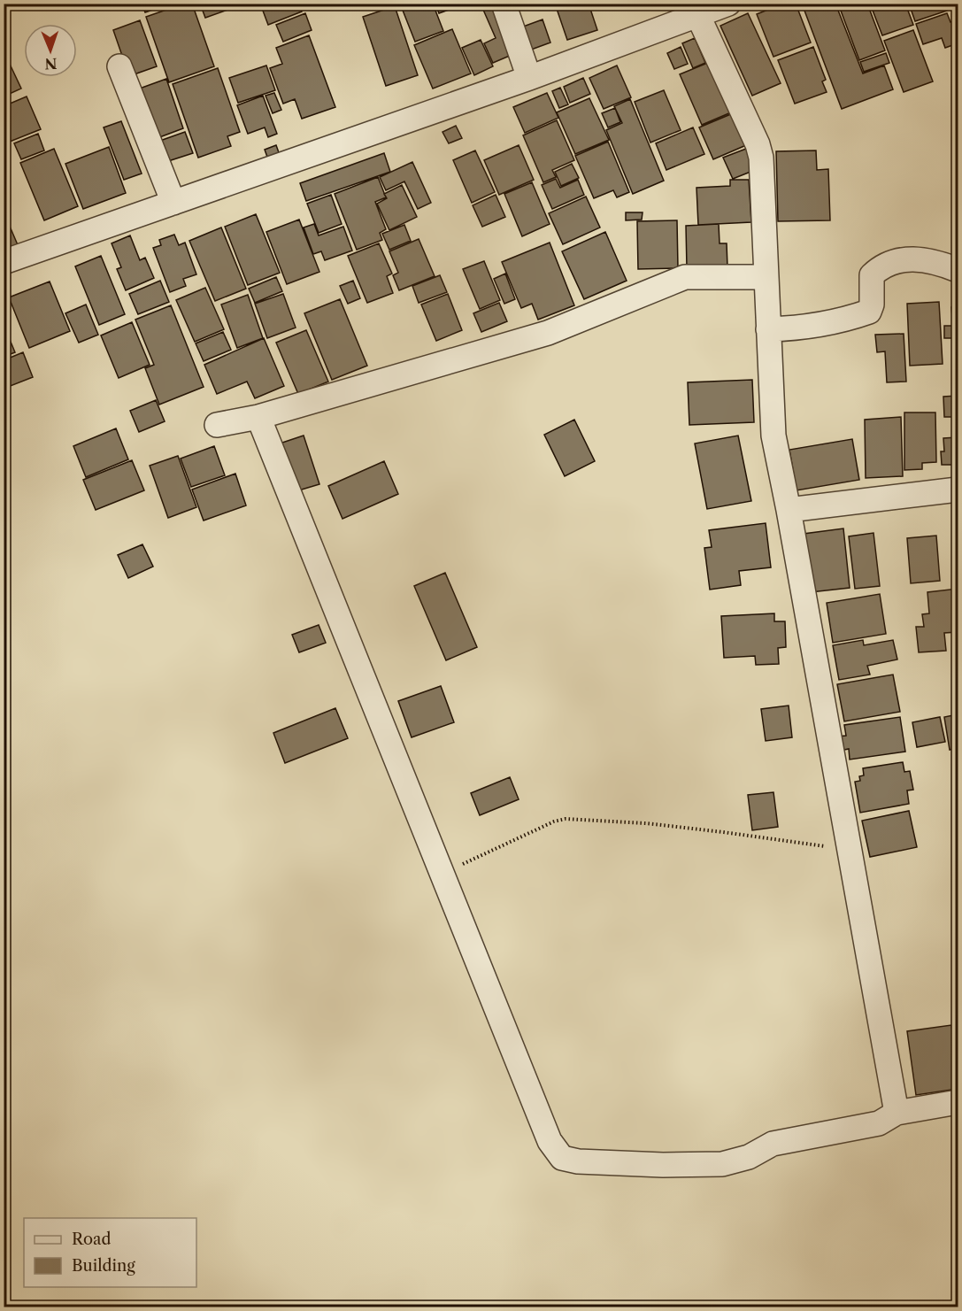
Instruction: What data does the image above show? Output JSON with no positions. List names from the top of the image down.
{
  "legend": ["Road", "Building"],
  "north": "bottom"
}
